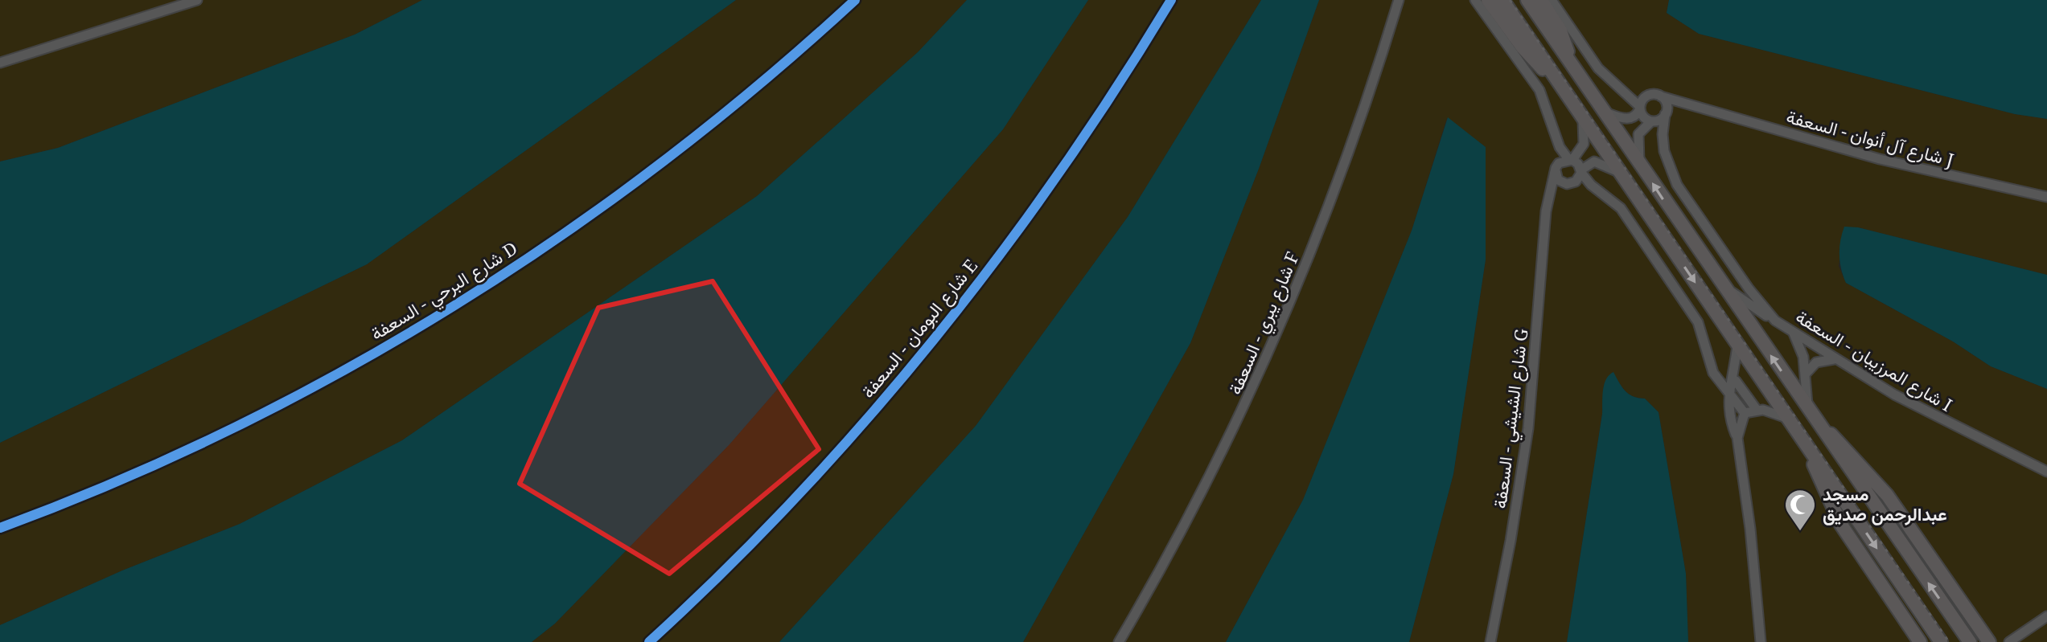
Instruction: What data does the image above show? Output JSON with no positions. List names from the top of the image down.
{
  "streets": {
    "street": [
      "شارع آل أنوان - السعفة J",
      "شارع البرحي - السعفة D",
      "شارع يبري - السعفة F",
      "شارع البومان - السعفة E",
      "شارع المرزيبان - السعفة I",
      "شارع الشيشي - السعفة G"
    ]
  },
  "crossings": [
    ["شارع آل أنوان - السعفة J", "شارع المرزيبان - السعفة I"]
  ],
  "places": {
    "mosque": ["مسجد عبدالرحمن صديق"]
  }
}
